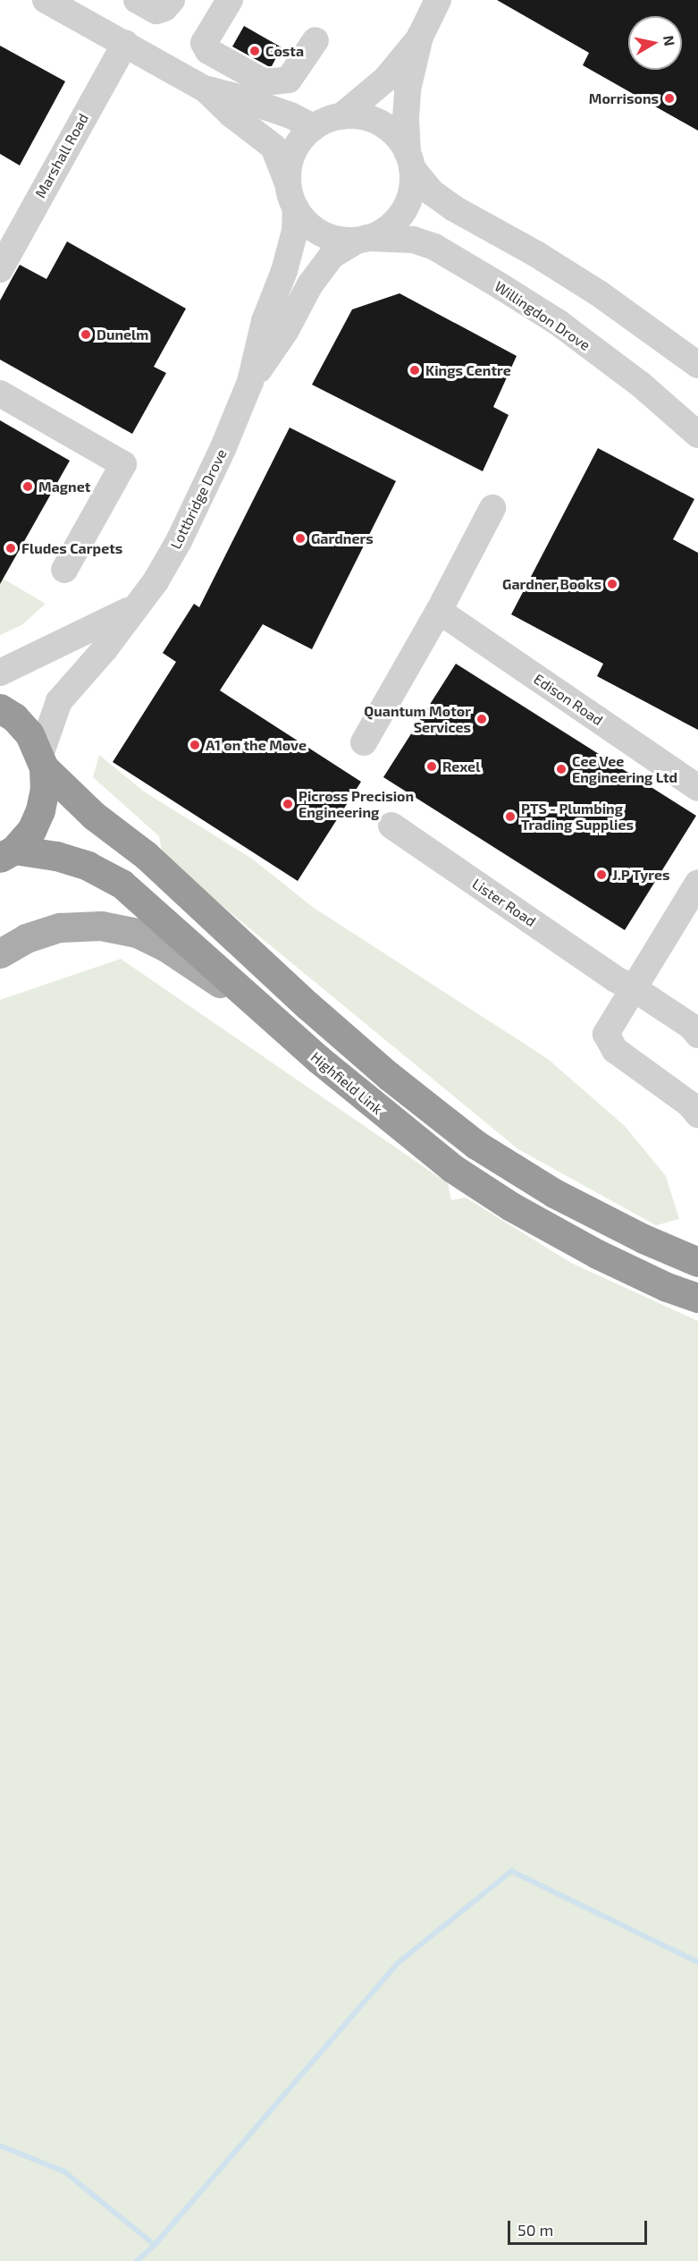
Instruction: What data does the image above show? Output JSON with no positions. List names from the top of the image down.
{
  "streets": {
    "highway": ["Highfield Link"],
    "street": [
      "Marshall Road",
      "Willingdon Drove",
      "Lottbridge Drove",
      "Edison Road",
      "Lister Road"
    ]
  },
  "crossings": [
    ["Willingdon Drove", "Lottbridge Drove"]
  ],
  "places": [
    "Costa",
    "Morrisons",
    "Dunelm",
    "Kings Centre",
    "Magnet",
    "Gardners",
    "Fludes Carpets",
    "Gardner Books",
    "Quantum Motor Services",
    "A1 on the Move",
    "Rexel",
    "Cee Vee Engineering Ltd",
    "Picross Precision Engineering",
    "PTS - Plumbing Trading Supplies",
    "J.P Tyres"
  ],
  "scale_bar": "50 m",
  "north": "right"
}
